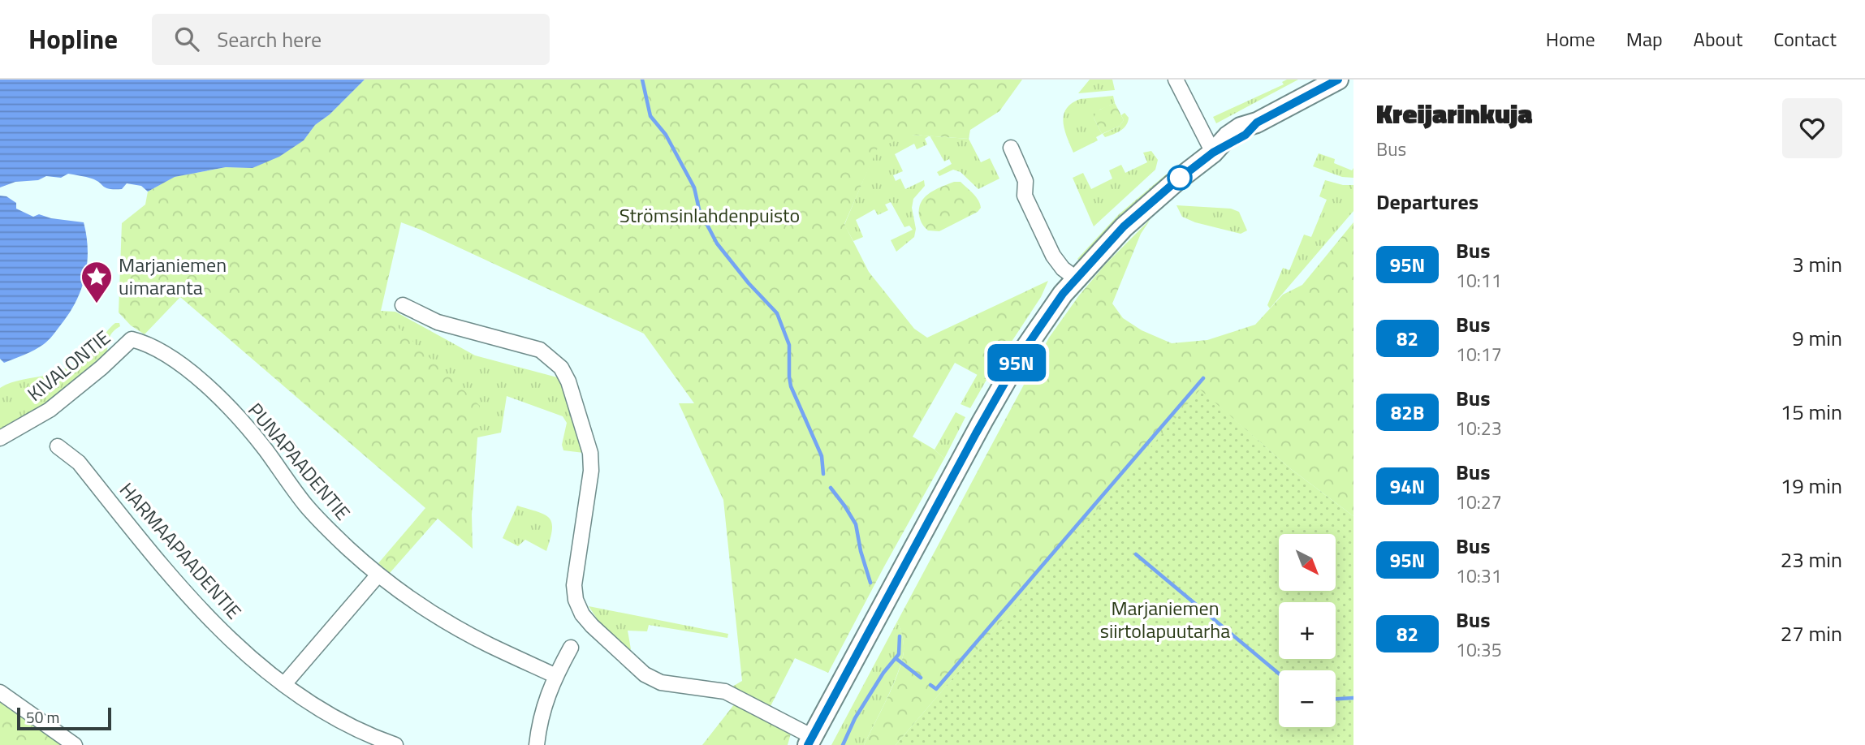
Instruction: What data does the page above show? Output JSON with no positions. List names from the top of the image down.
{
  "streets": {
    "street": ["KIVALONTIE", "PUNAPAADENTIE", "HARMAAPAADENTIE"]
  },
  "crossings": [
    ["KIVALONTIE", "PUNAPAADENTIE"]
  ],
  "parks": ["Strömsinlahdenpuisto", "Marjaniemen siirtolapuutarha"],
  "places": {
    "place": ["Marjaniemen uimaranta"]
  },
  "lines": ["bus line 95N"],
  "scale_bar": "50 m",
  "north": "bottom right",
  "page": {
    "header": "Hopline",
    "search": "Search here",
    "nav": [
      "Home",
      "Map",
      "About",
      "Contact"
    ],
    "on_map": "95N",
    "heading": [
      ["Kreijarinkuja", "Bus"],
      "Departures"
    ],
    "list": [
      {
        "mark": "95N",
        "name": "Bus",
        "note": "10:11",
        "value": "3 min"
      },
      {
        "mark": "82",
        "name": "Bus",
        "note": "10:17",
        "value": "9 min"
      },
      {
        "mark": "82B",
        "name": "Bus",
        "note": "10:23",
        "value": "15 min"
      },
      {
        "mark": "94N",
        "name": "Bus",
        "note": "10:27",
        "value": "19 min"
      },
      {
        "mark": "95N",
        "name": "Bus",
        "note": "10:31",
        "value": "23 min"
      },
      {
        "mark": "82",
        "name": "Bus",
        "note": "10:35",
        "value": "27 min"
      }
    ],
    "map_buttons": ["+", "−"],
    "scale": "50 m"
  }
}
